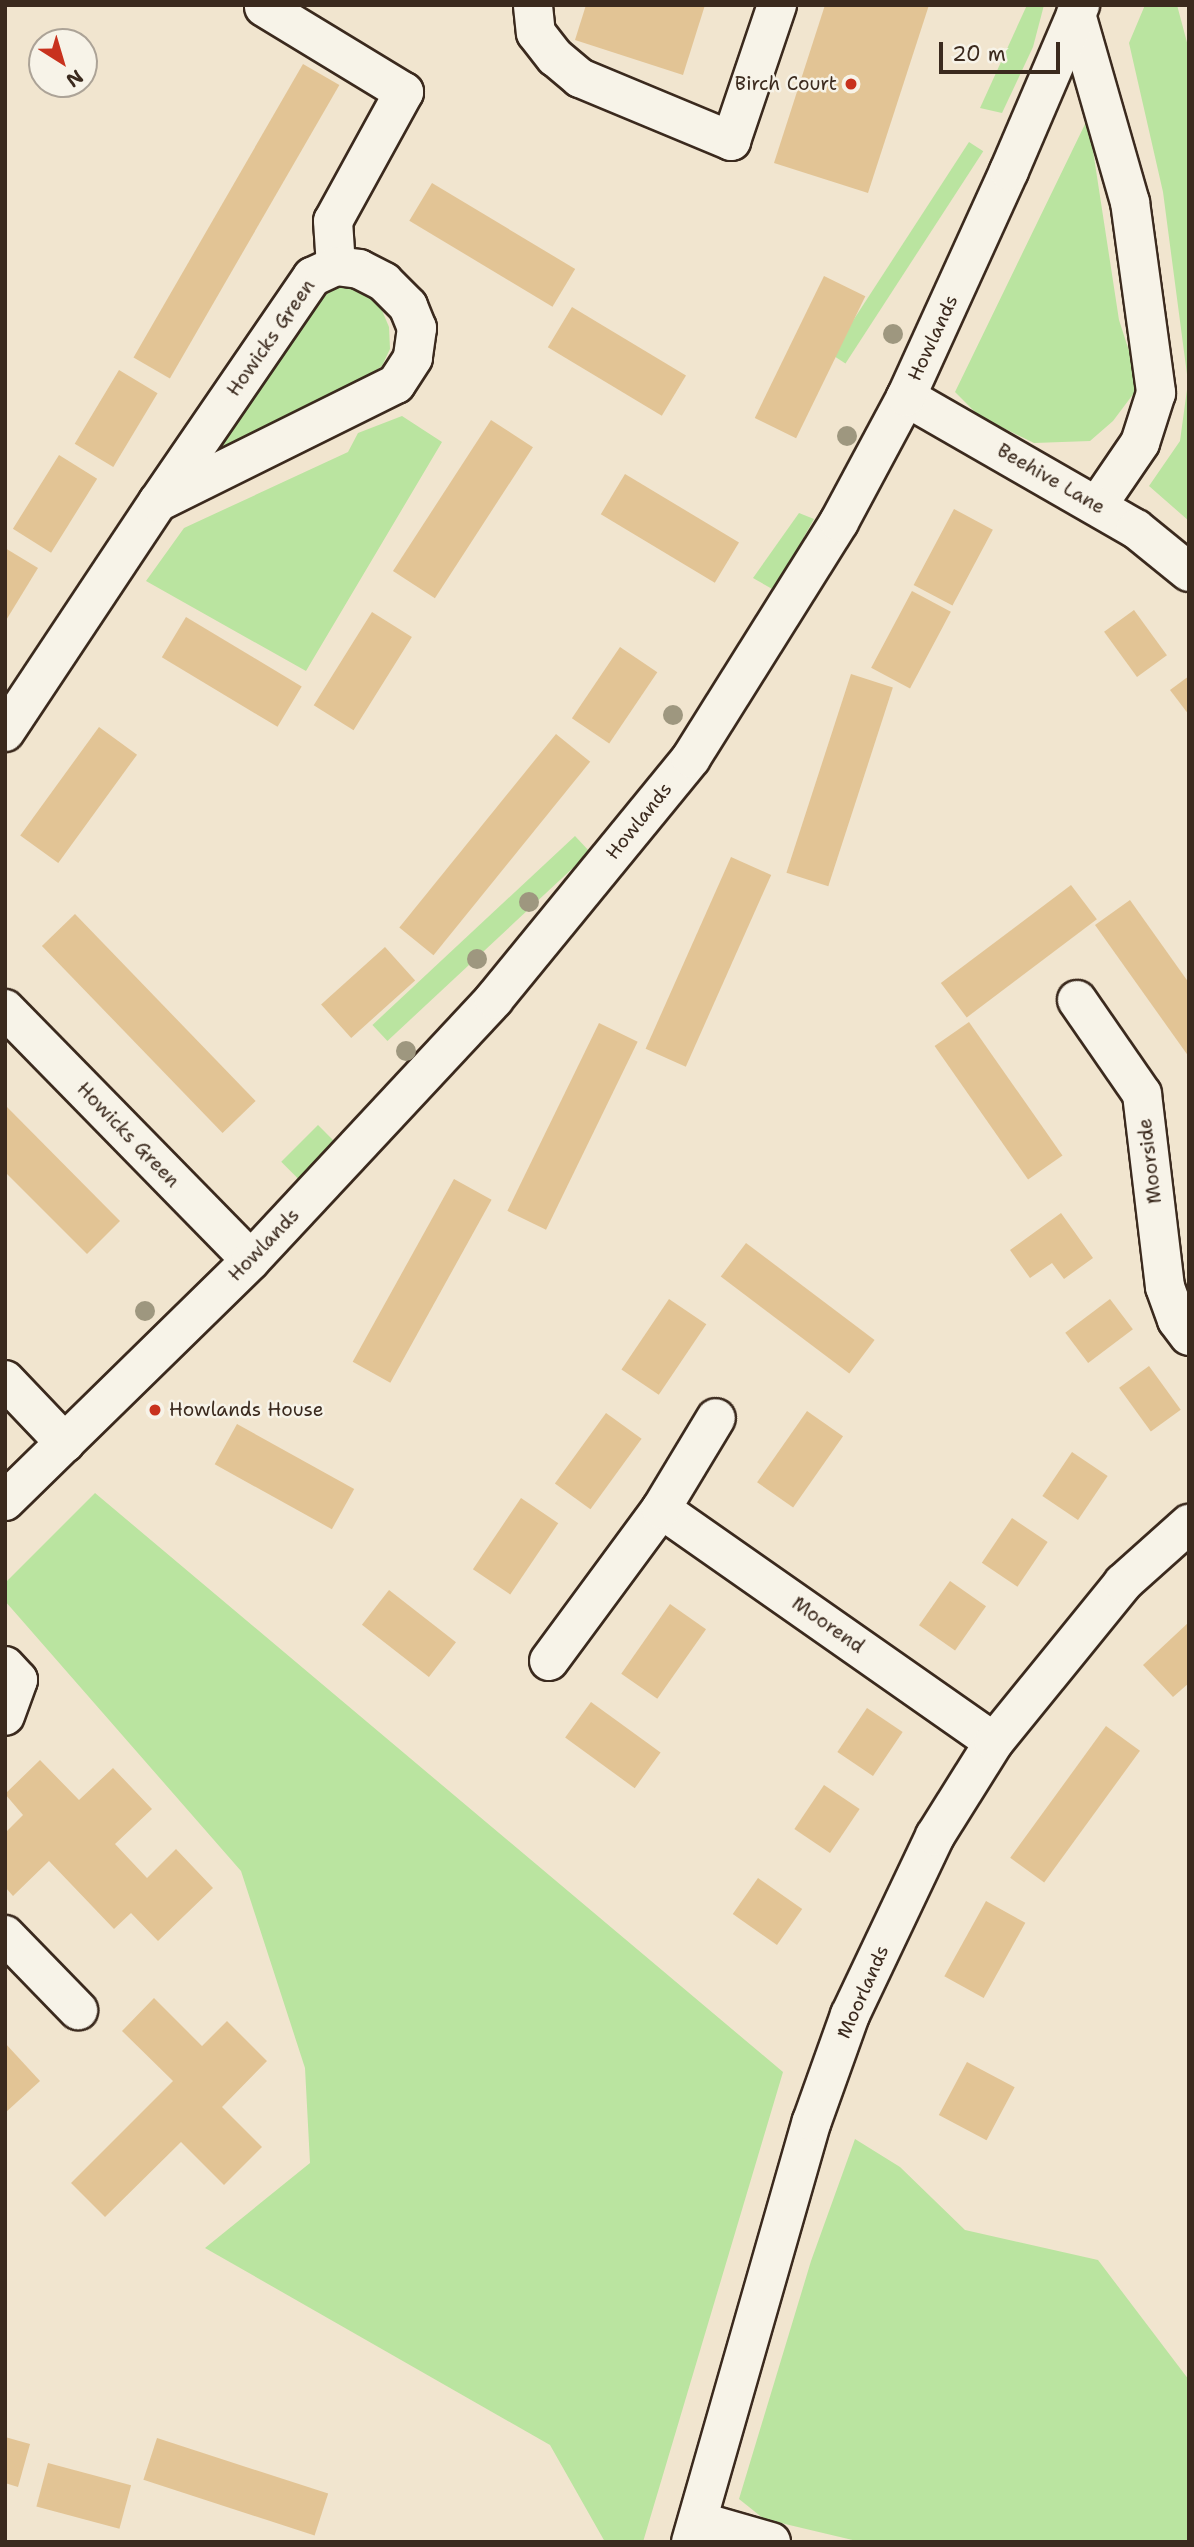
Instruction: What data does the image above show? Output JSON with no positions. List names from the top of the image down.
{
  "streets": {
    "street": [
      "Howicks Green",
      "Howlands",
      "Beehive Lane",
      "Moorside",
      "Moorend",
      "Moorlands"
    ]
  },
  "crossings": [
    ["Howicks Green", "Howlands"],
    ["Howlands", "Beehive Lane"],
    ["Moorend", "Moorlands"]
  ],
  "places": ["Birch Court", "Howlands House"],
  "scale_bar": "20 m",
  "north": "bottom right"
}
